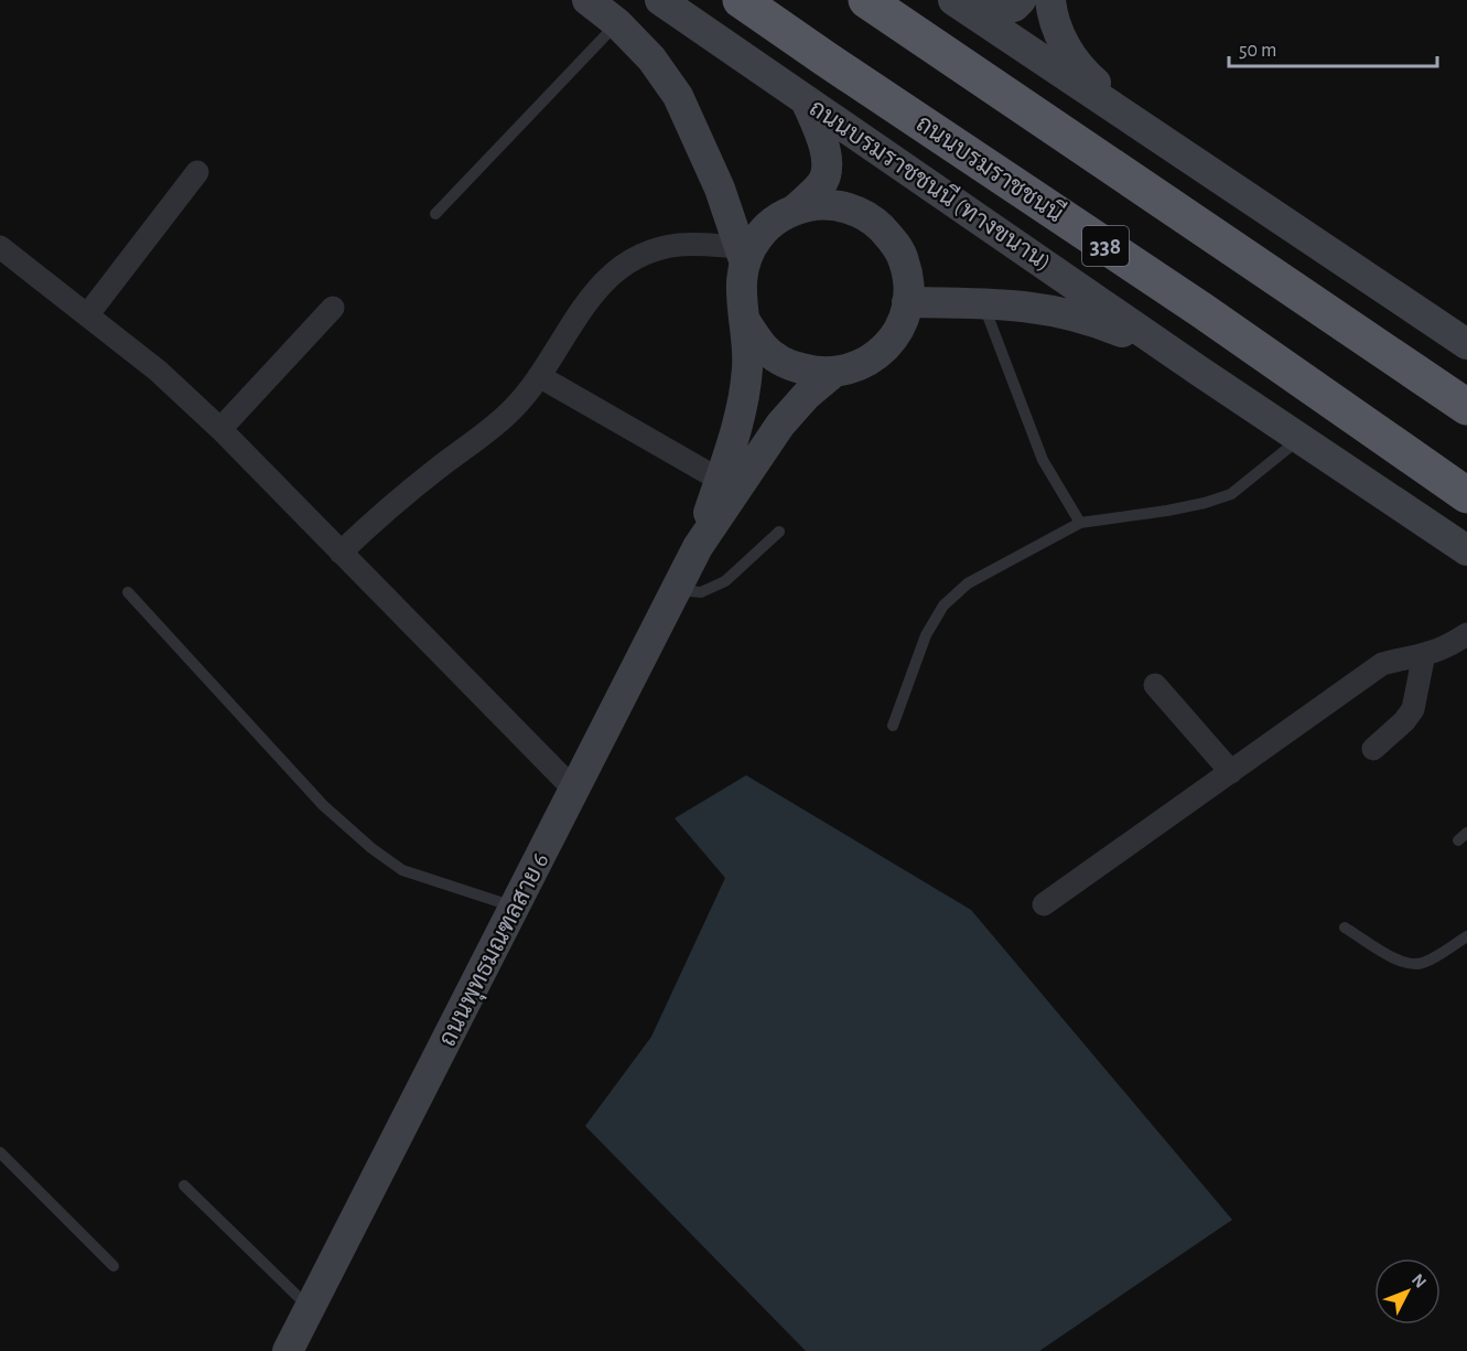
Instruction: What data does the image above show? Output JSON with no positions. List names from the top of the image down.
{
  "streets": {
    "highway": ["ถนนบรมราชชนนี", "338"],
    "main road": ["ถนนบรมราชชนนี (ทางขนาน)", "ถนนพุทธมณฑลสาย 6"]
  },
  "scale_bar": "50 m",
  "north": "top right"
}
